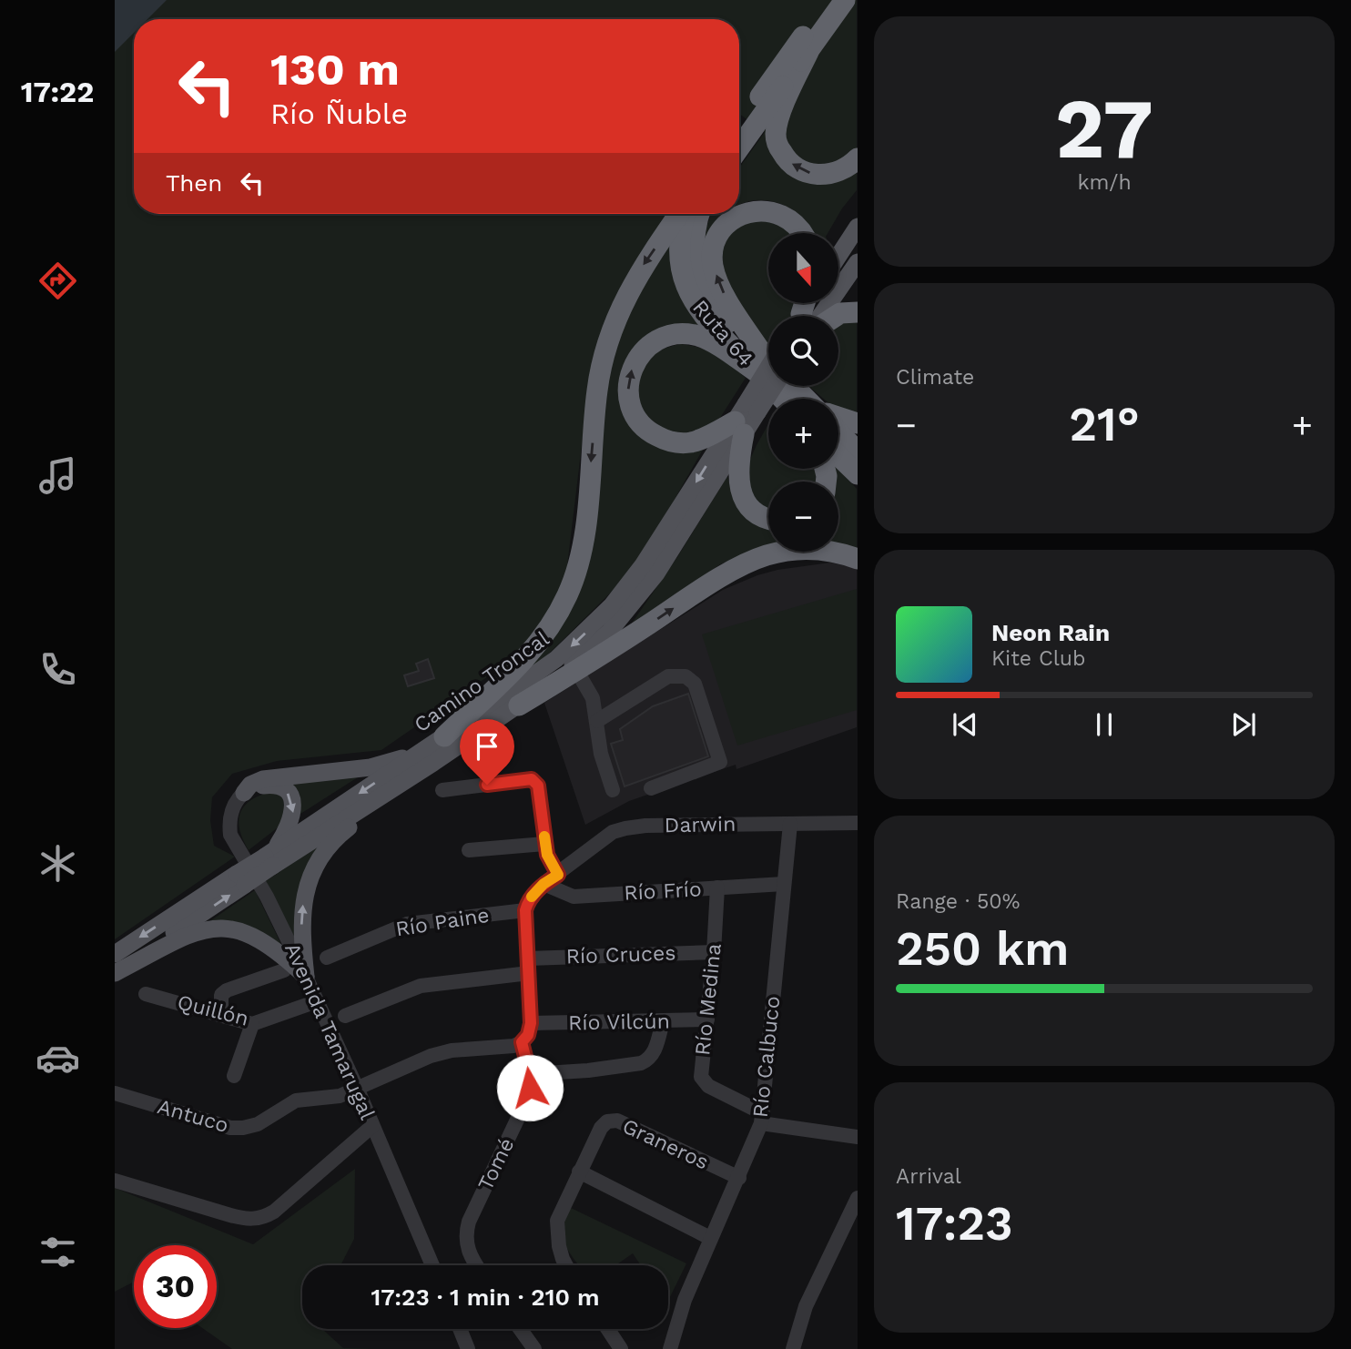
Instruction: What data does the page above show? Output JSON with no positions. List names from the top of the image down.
{
  "streets": {
    "highway": ["Ruta 64"],
    "main road": ["Camino Troncal"],
    "street": [
      "Darwin",
      "Río Frío",
      "Río Paine",
      "Río Cruces",
      "Río Medina",
      "Quillón",
      "Río Vilcún",
      "Avenida Tamarugal",
      "Río Calbuco",
      "Antuco",
      "Graneros",
      "Tomé"
    ]
  },
  "crossings": [
    ["Darwin", "Río Calbuco"],
    ["Río Frío", "Río Medina"],
    ["Río Frío", "Río Calbuco"],
    ["Río Cruces", "Río Medina"],
    ["Río Medina", "Río Vilcún"],
    ["Río Medina", "Río Calbuco"],
    ["Quillón", "Avenida Tamarugal"],
    ["Avenida Tamarugal", "Antuco"],
    ["Río Calbuco", "Graneros"],
    ["Antuco", "Tomé"]
  ],
  "north": "bottom",
  "page": {
    "tabs": "17:22",
    "tile": [
      ["27", "km/h"],
      "Climate",
      ["Range · 50%", "250 km"],
      ["Arrival", "17:23"]
    ],
    "turn": ["130 m", "Río Ñuble"],
    "then": "Then",
    "map_buttons": ["+", "−"],
    "heat": ["−", "21°", "+"],
    "song": ["Neon Rain", "Kite Club"],
    "limit": "30",
    "trip": "17:23 · 1 min · 210 m"
  }
}
